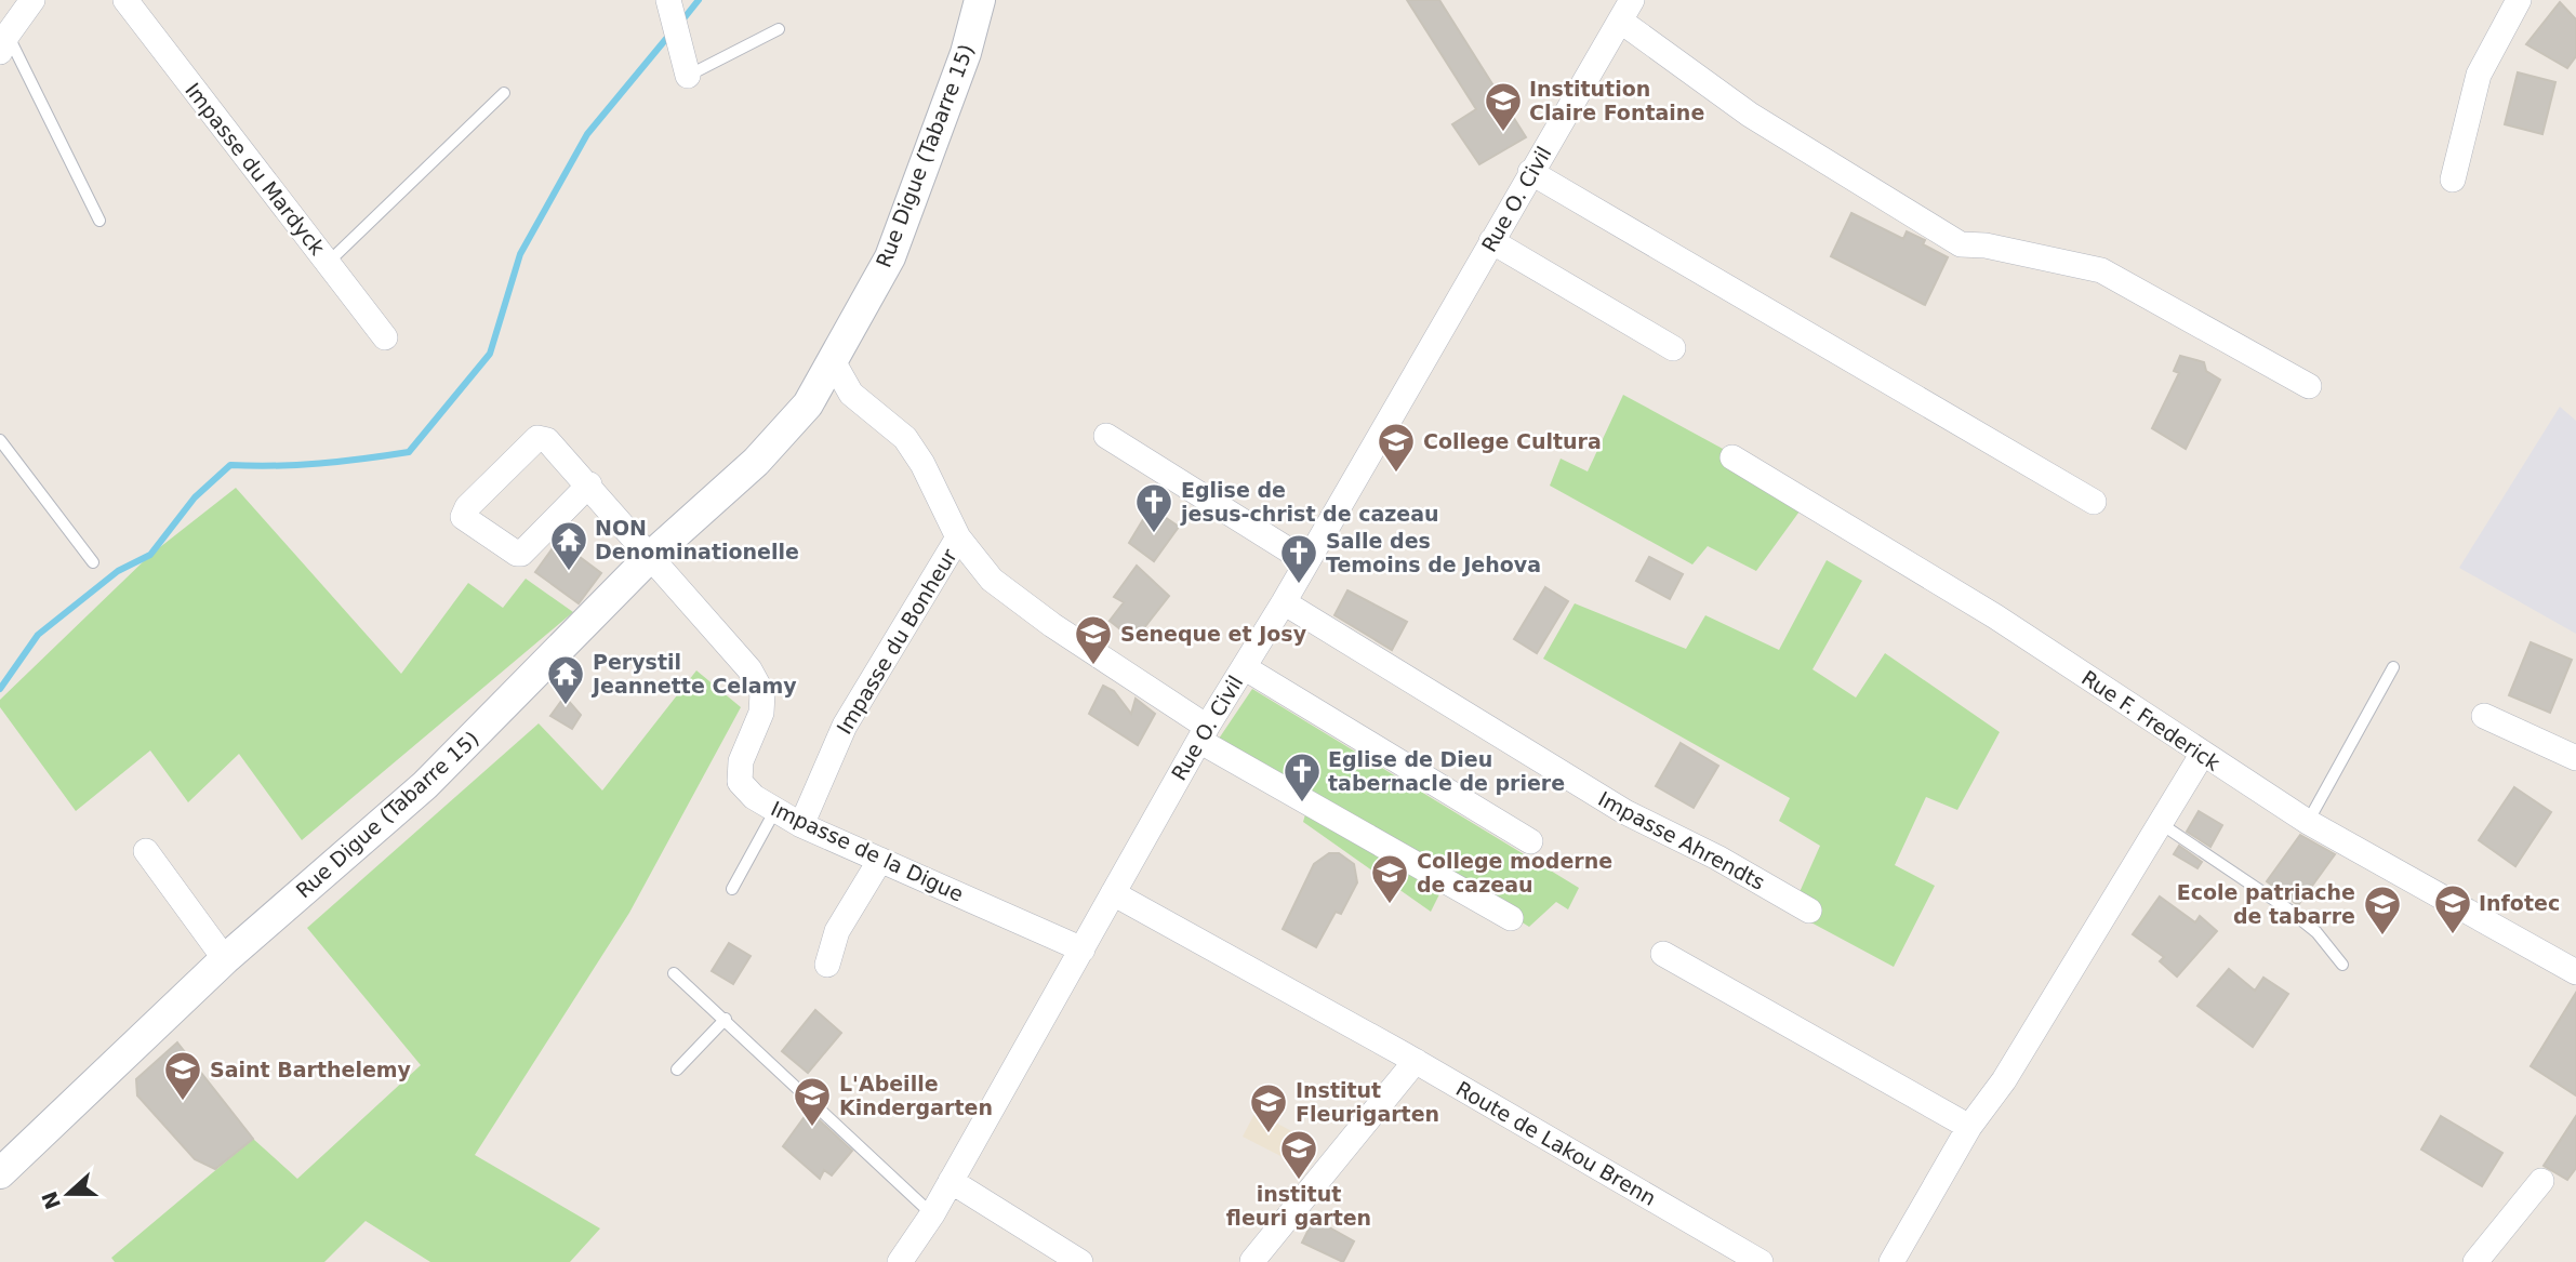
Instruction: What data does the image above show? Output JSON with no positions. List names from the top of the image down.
{
  "streets": {
    "street": [
      "Rue Digue (Tabarre 15)",
      "Impasse du Mardyck",
      "Rue O. Civil",
      "Impasse du Bonheur",
      "Rue F. Frederick",
      "Impasse Ahrendts",
      "Impasse de la Digue",
      "Route de Lakou Brenn"
    ]
  },
  "crossings": [
    ["Rue Digue (Tabarre 15)", "Impasse de la Digue"],
    ["Rue O. Civil", "Impasse du Bonheur"],
    ["Rue O. Civil", "Impasse Ahrendts"],
    ["Rue O. Civil", "Impasse de la Digue"],
    ["Rue O. Civil", "Route de Lakou Brenn"],
    ["Impasse du Bonheur", "Impasse de la Digue"]
  ],
  "places": {
    "school or university": [
      "Institution Claire Fontaine",
      "College Cultura",
      "Seneque et Josy",
      "College moderne de cazeau",
      "Infotec",
      "Ecole patriache de tabarre",
      "Saint Barthelemy",
      "L'Abeille Kindergarten",
      "Institut Fleurigarten",
      "institut fleuri garten"
    ],
    "church": ["Eglise de jesus-christ de cazeau", "Salle des Temoins de Jehova", "Eglise de Dieu tabernacle de priere"],
    "temple": ["NON Denominationelle", "Perystil Jeannette Celamy"]
  },
  "north": "left"
}
